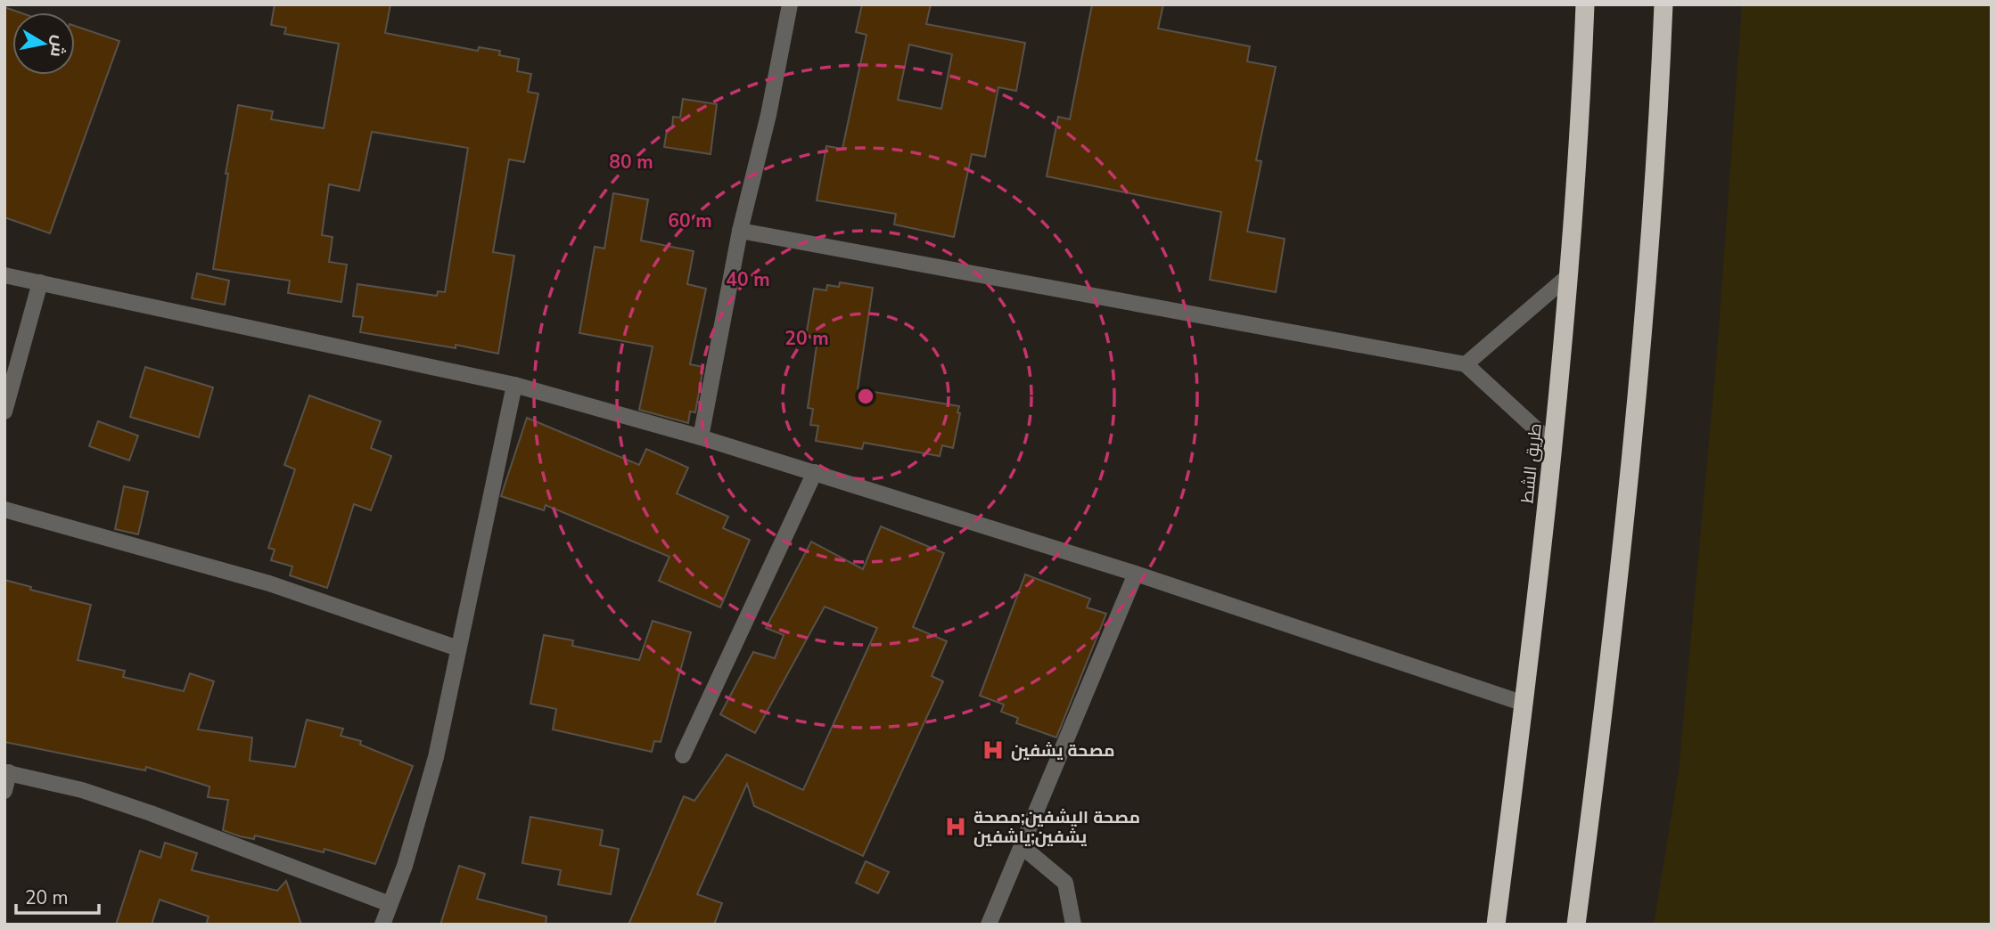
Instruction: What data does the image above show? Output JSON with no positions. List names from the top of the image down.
{
  "streets": {
    "highway": ["طريق الشط"]
  },
  "places": {
    "hospital": ["مصحة يشفين", "مصحة اليشفين;مصحة يشفين;ياشفين"]
  },
  "scale_bar": "20 m",
  "north": "right",
  "rings": [
    "80 m",
    "60 m",
    "40 m",
    "20 m"
  ]
}
